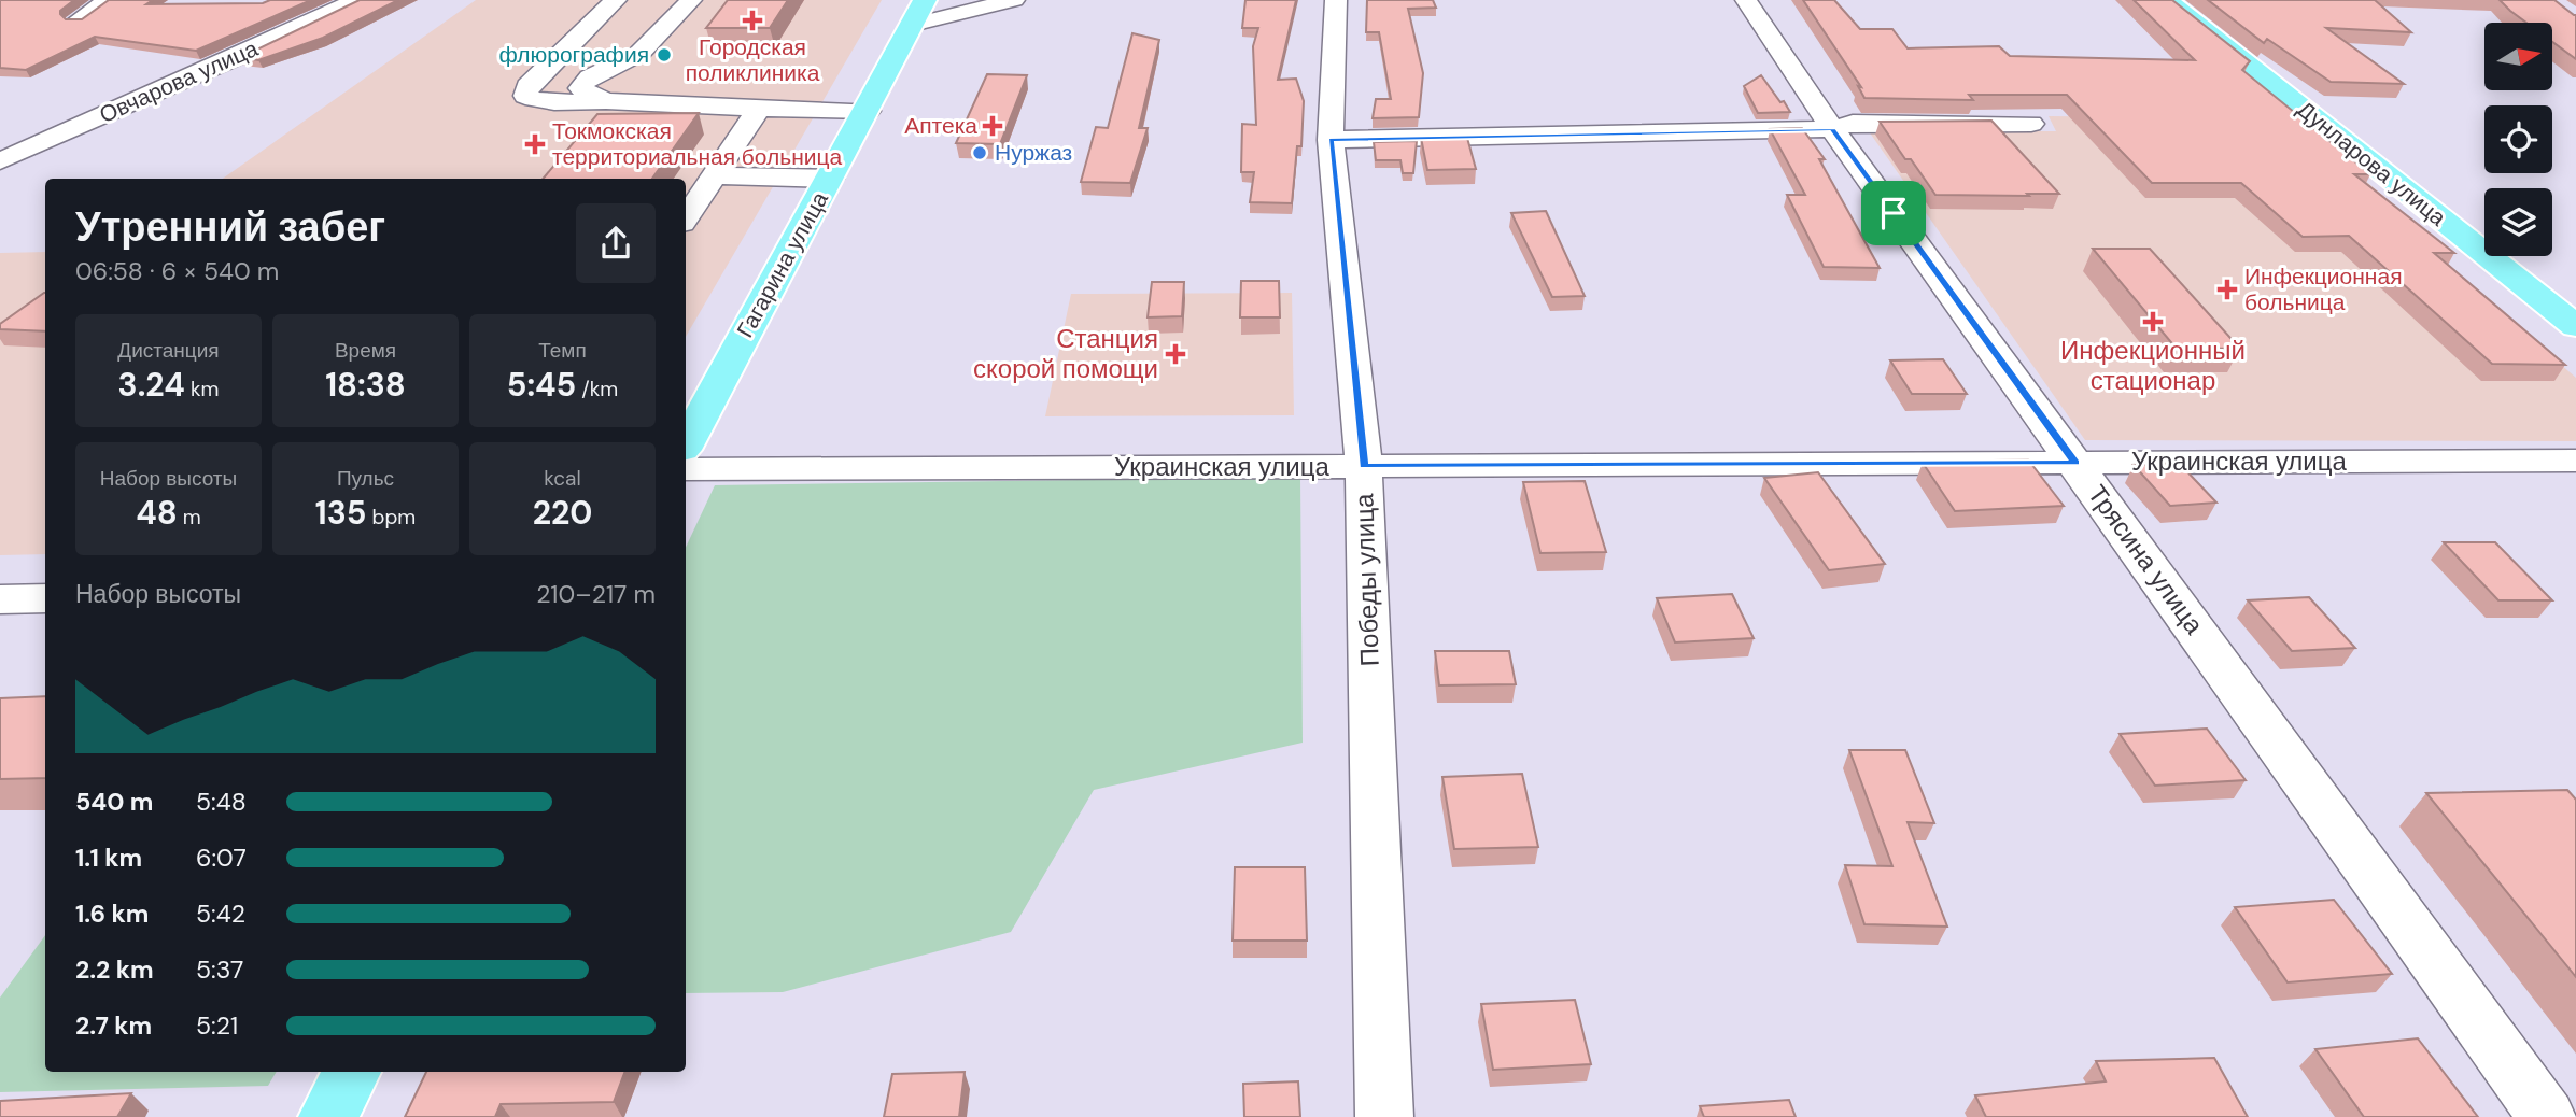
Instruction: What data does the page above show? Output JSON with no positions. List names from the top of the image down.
{
  "streets": {
    "main road": ["Дунларова улица", "Гагарина улица"],
    "street": [
      "Овчарова улица",
      "Украинская улица",
      "Трясина улица",
      "Победы улица"
    ]
  },
  "crossings": [
    ["Украинская улица", "Трясина улица"],
    ["Украинская улица", "Победы улица"]
  ],
  "places": {
    "health": [
      "Городская поликлиника",
      "Аптека",
      "Токмокская территориальная больница",
      "Инфекционная больница",
      "Инфекционный стационар",
      "Станция скорой помощи"
    ],
    "other": ["флюрография", "Нуржаз"]
  },
  "north": "right",
  "page": {
    "heading": ["Утренний забег", "06:58 · 6 × 540 m"],
    "stats": [
      ["Дистанция", "3.24 km"],
      ["Время", "18:38"],
      ["Темп", "5:45 /km"],
      ["Набор высоты", "48 m"],
      ["Пульс", "135 bpm"],
      ["kcal", "220"]
    ],
    "chart": ["Набор высоты", "210–217 m"],
    "list": [
      {
        "name": "540 m",
        "note": "5:48"
      },
      {
        "name": "1.1 km",
        "note": "6:07"
      },
      {
        "name": "1.6 km",
        "note": "5:42"
      },
      {
        "name": "2.2 km",
        "note": "5:37"
      },
      {
        "name": "2.7 km",
        "note": "5:21"
      }
    ]
  }
}
